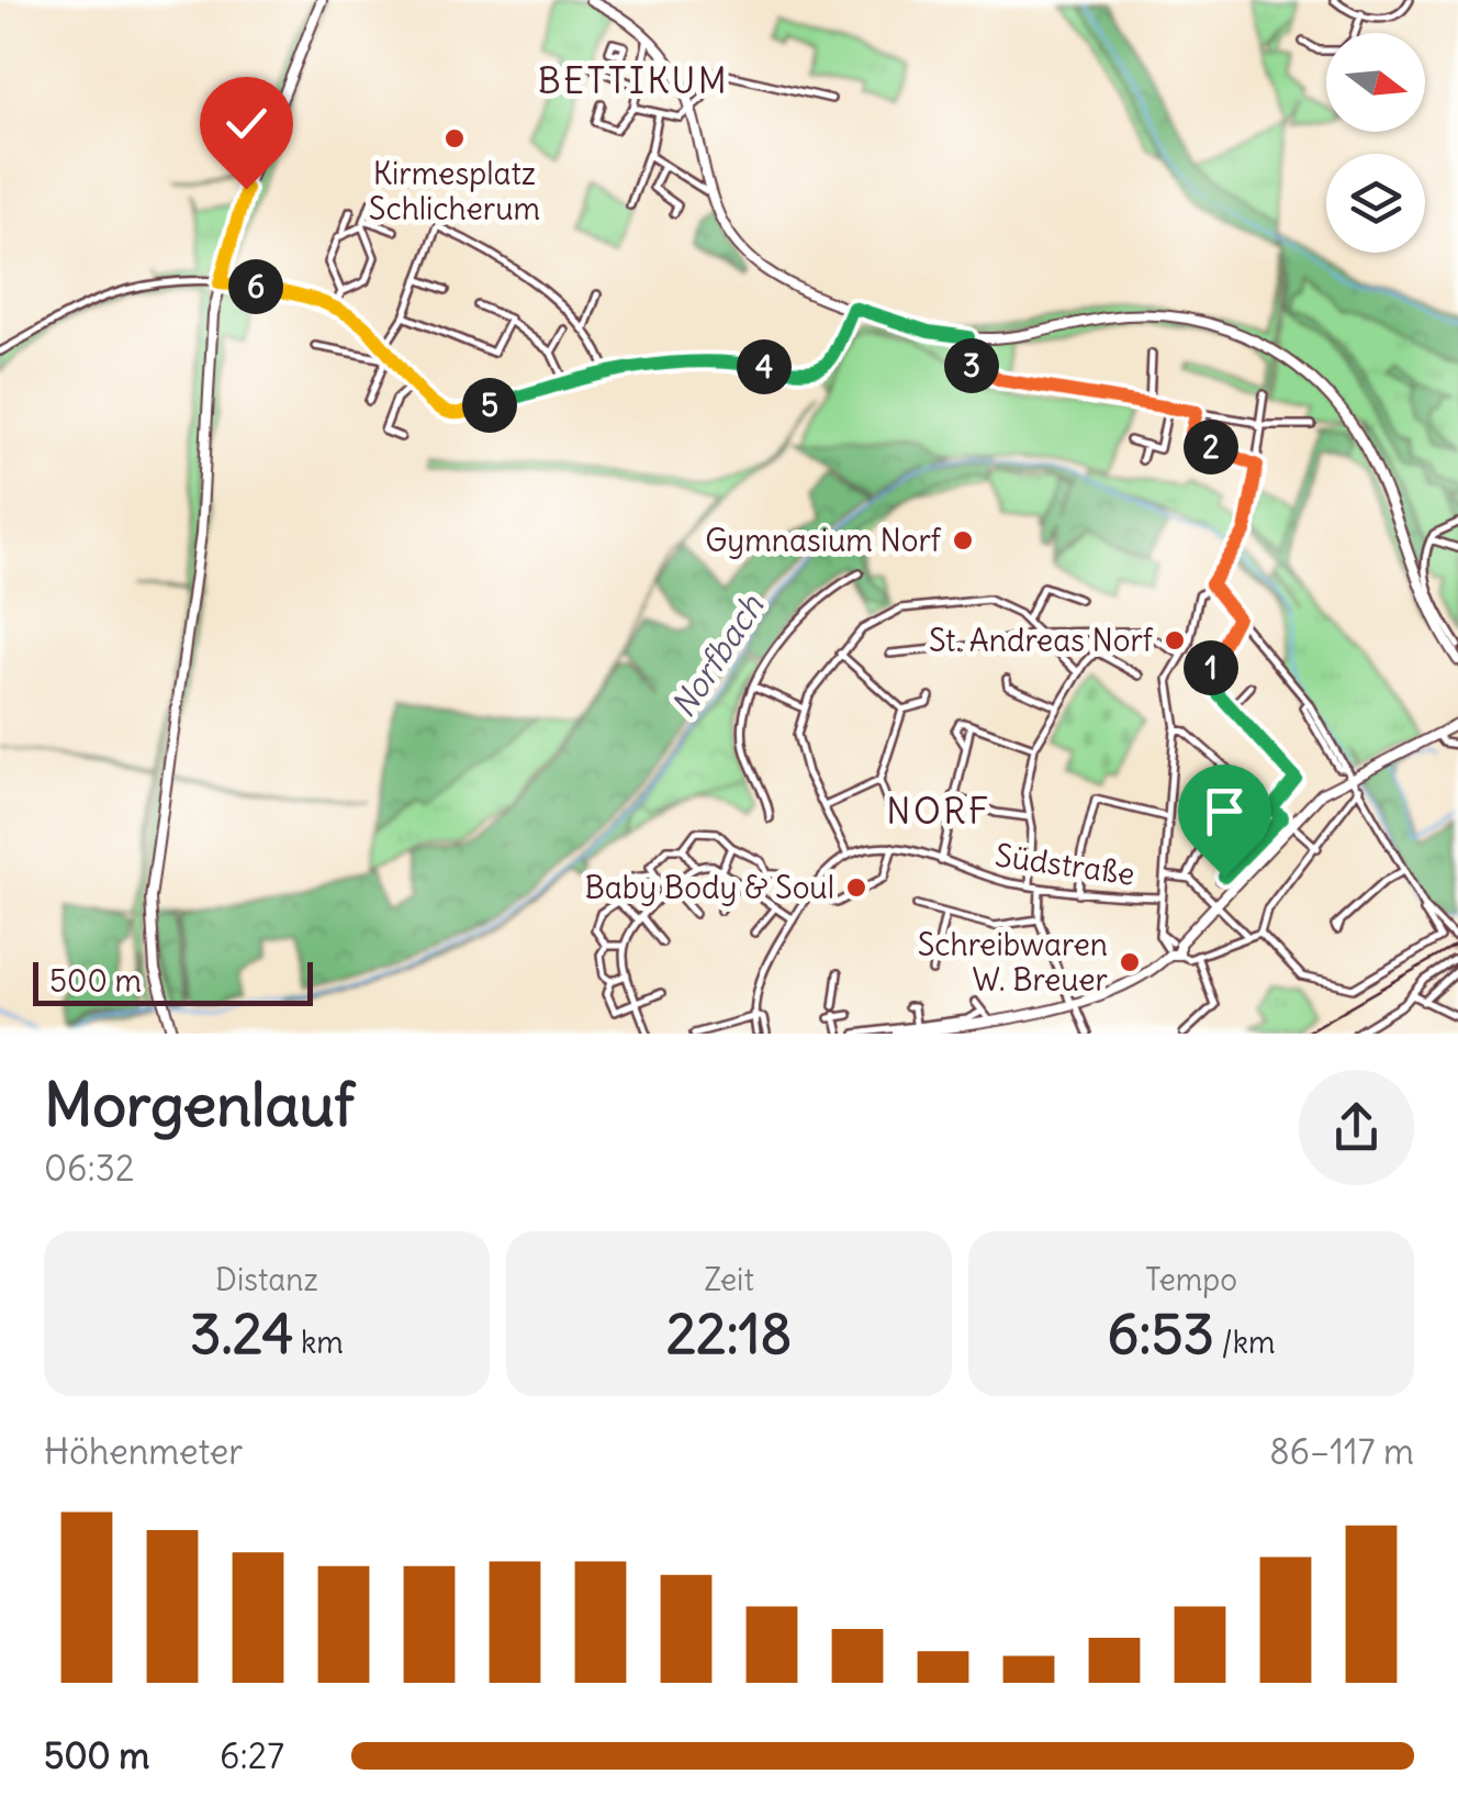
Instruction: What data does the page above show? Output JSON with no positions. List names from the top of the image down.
{
  "streets": {
    "street": ["Südstraße"]
  },
  "districts": ["BETTIKUM", "NORF"],
  "water": ["Norfbach"],
  "places": [
    "Kirmesplatz Schlicherum",
    "Gymnasium Norf",
    "St. Andreas Norf",
    "Baby Body & Soul",
    "Schreibwaren W. Breuer"
  ],
  "scale_bar": "500 m",
  "north": "right",
  "page": {
    "pins": [
      "6",
      "3",
      "4",
      "5",
      "2",
      "1"
    ],
    "scale": "500 m",
    "heading": ["Morgenlauf", "06:32"],
    "stats": [
      ["Distanz", "3.24 km"],
      ["Zeit", "22:18"],
      ["Tempo", "6:53 /km"]
    ],
    "chart": ["Höhenmeter", "86–117 m"],
    "list": [
      {
        "name": "500 m",
        "note": "6:27"
      }
    ]
  }
}
